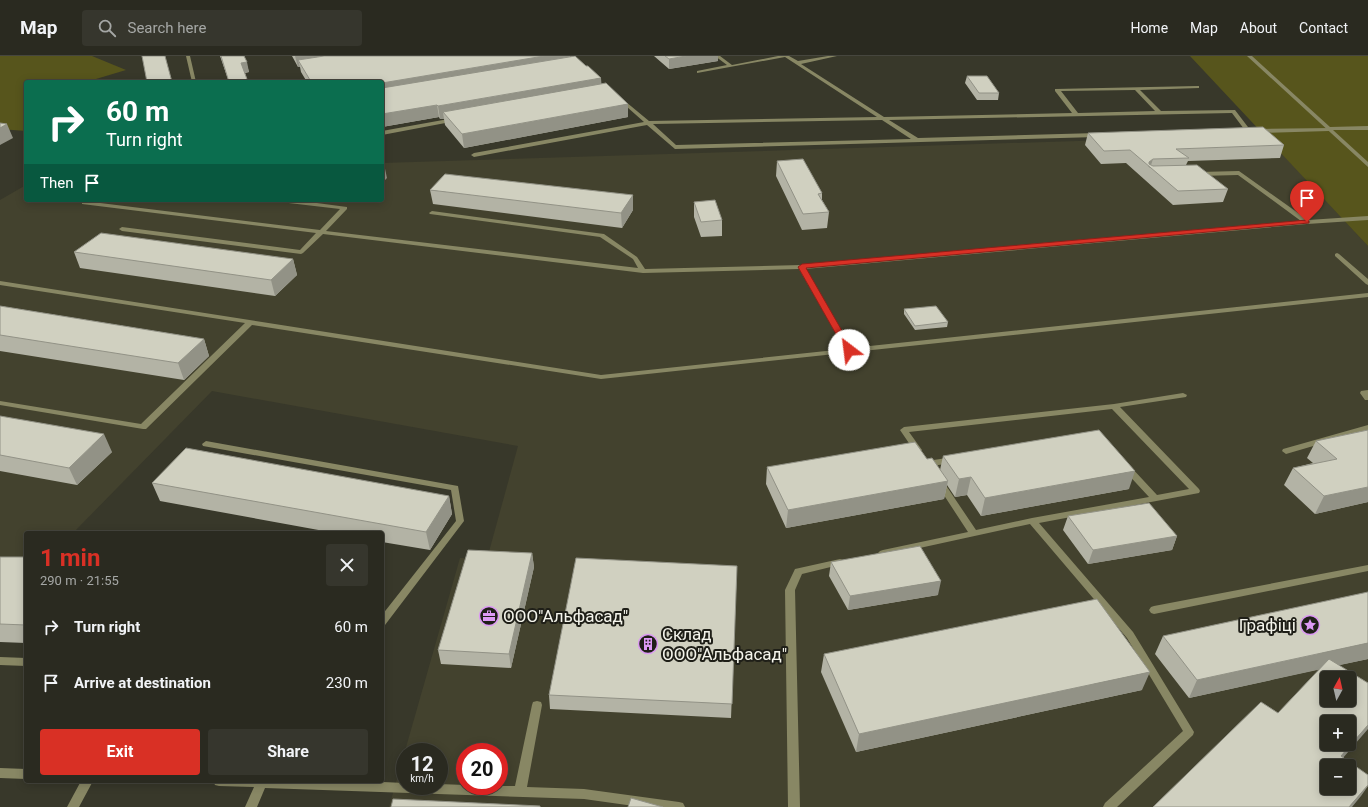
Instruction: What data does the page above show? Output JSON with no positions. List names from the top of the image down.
{
  "places": {
    "office": ["ООО\"Альфасад\""],
    "place": ["Графіці"],
    "building": ["Склад ООО\"Альфасад\""]
  },
  "north": "top",
  "page": {
    "header": "Map",
    "search": "Search here",
    "nav": [
      "Home",
      "Map",
      "About",
      "Contact"
    ],
    "turn": ["60 m", "Turn right"],
    "then": "Then",
    "heading": ["1 min", "290 m · 21:55"],
    "list": [
      {
        "name": "Turn right",
        "value": "60 m"
      },
      {
        "name": "Arrive at destination",
        "value": "230 m"
      }
    ],
    "map_buttons": ["+", "−"],
    "buttons": ["Exit", "Share"],
    "speed": "12 km/h",
    "limit": "20"
  }
}
